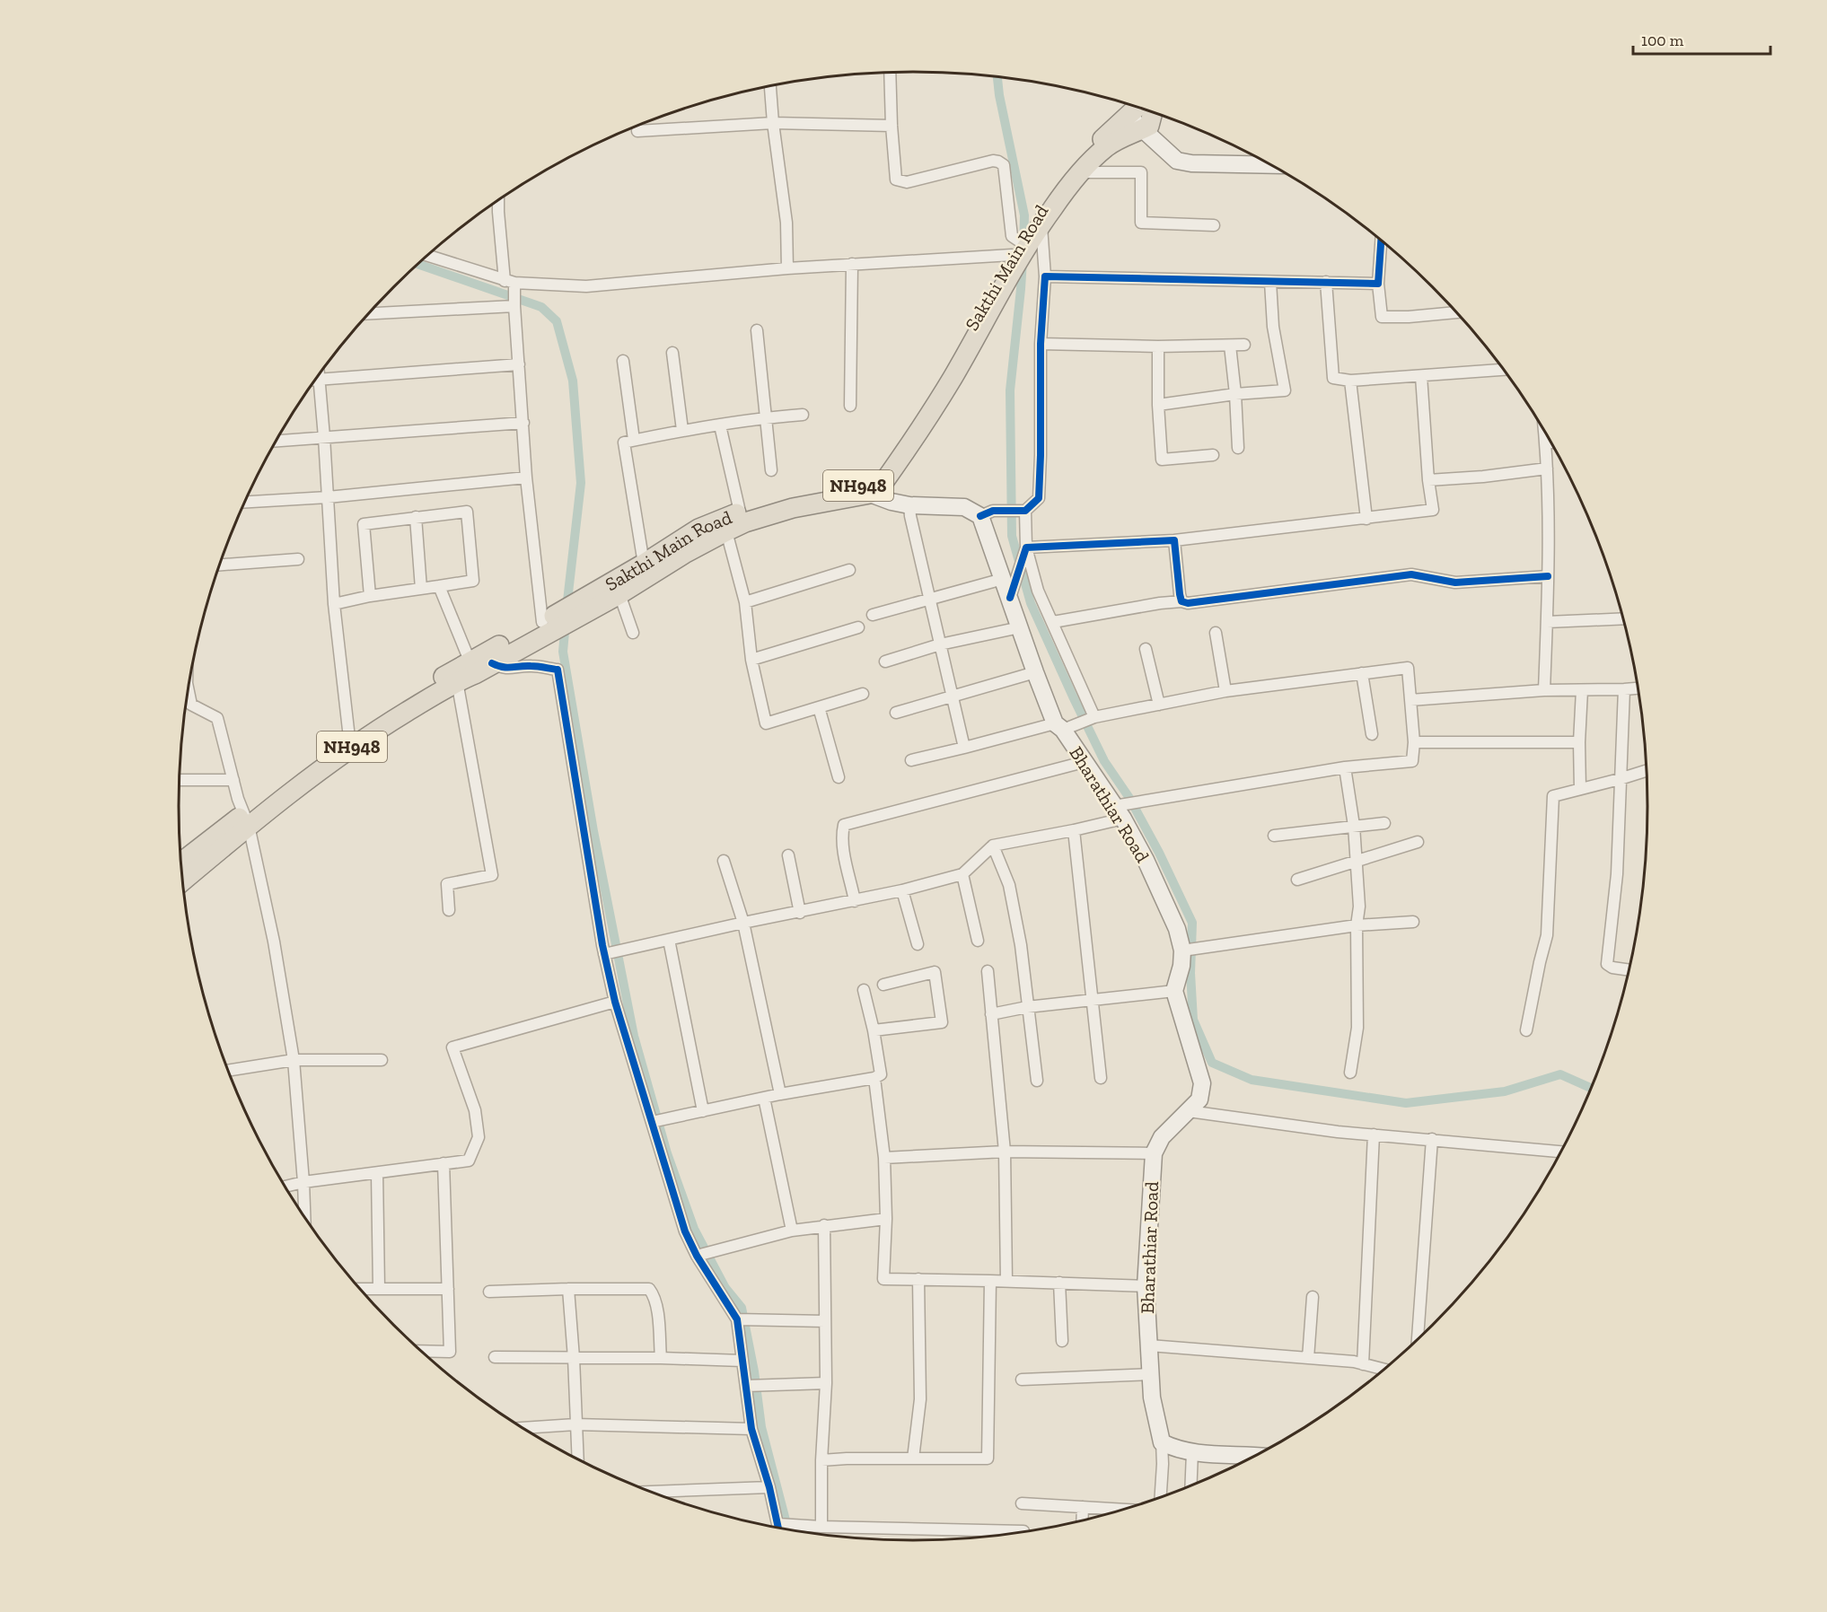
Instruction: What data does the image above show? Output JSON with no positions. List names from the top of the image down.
{
  "streets": {
    "highway": ["Sakthi Main Road", "NH948"],
    "main road": ["Bharathiar Road"]
  },
  "crossings": [
    ["Sakthi Main Road", "NH948"]
  ],
  "scale_bar": "100 m"
}
